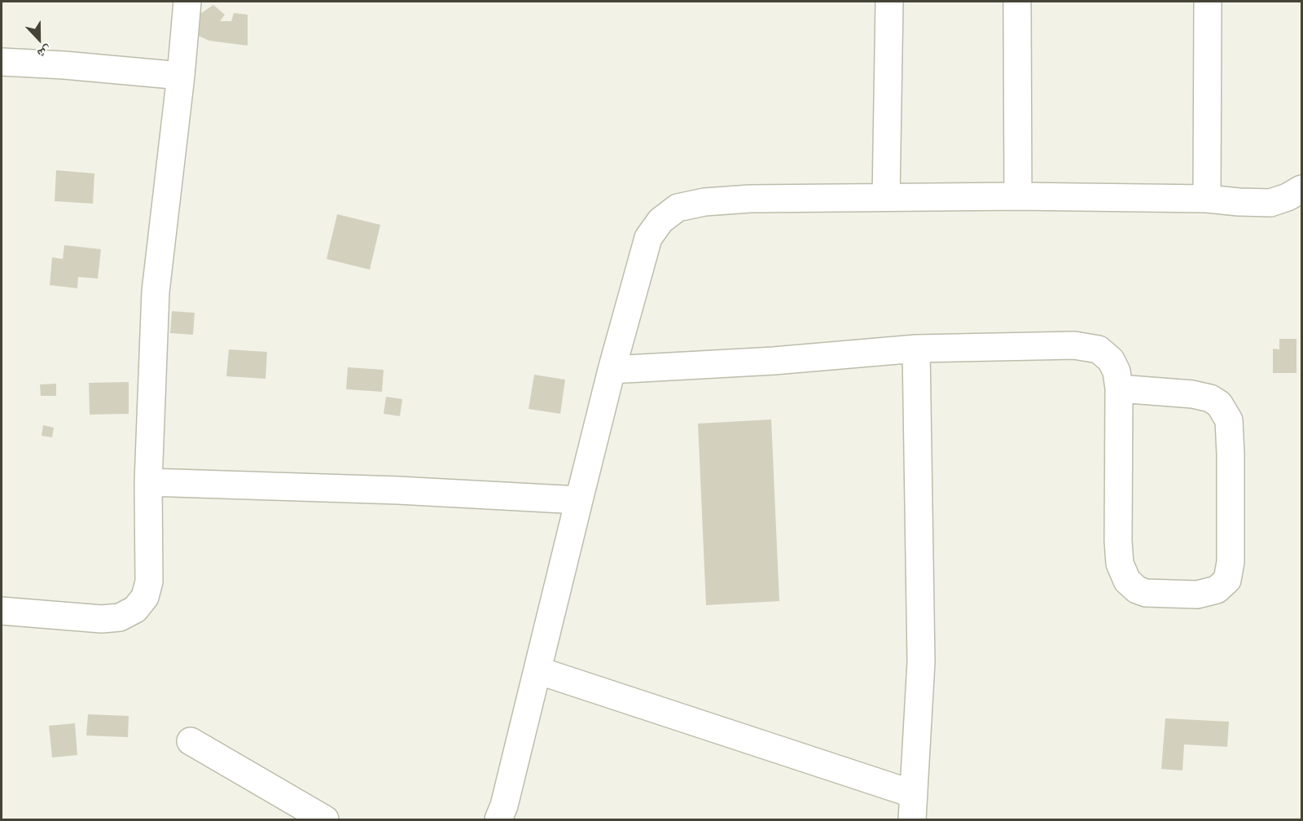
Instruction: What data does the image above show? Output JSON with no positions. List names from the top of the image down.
{
  "north": "bottom"
}
